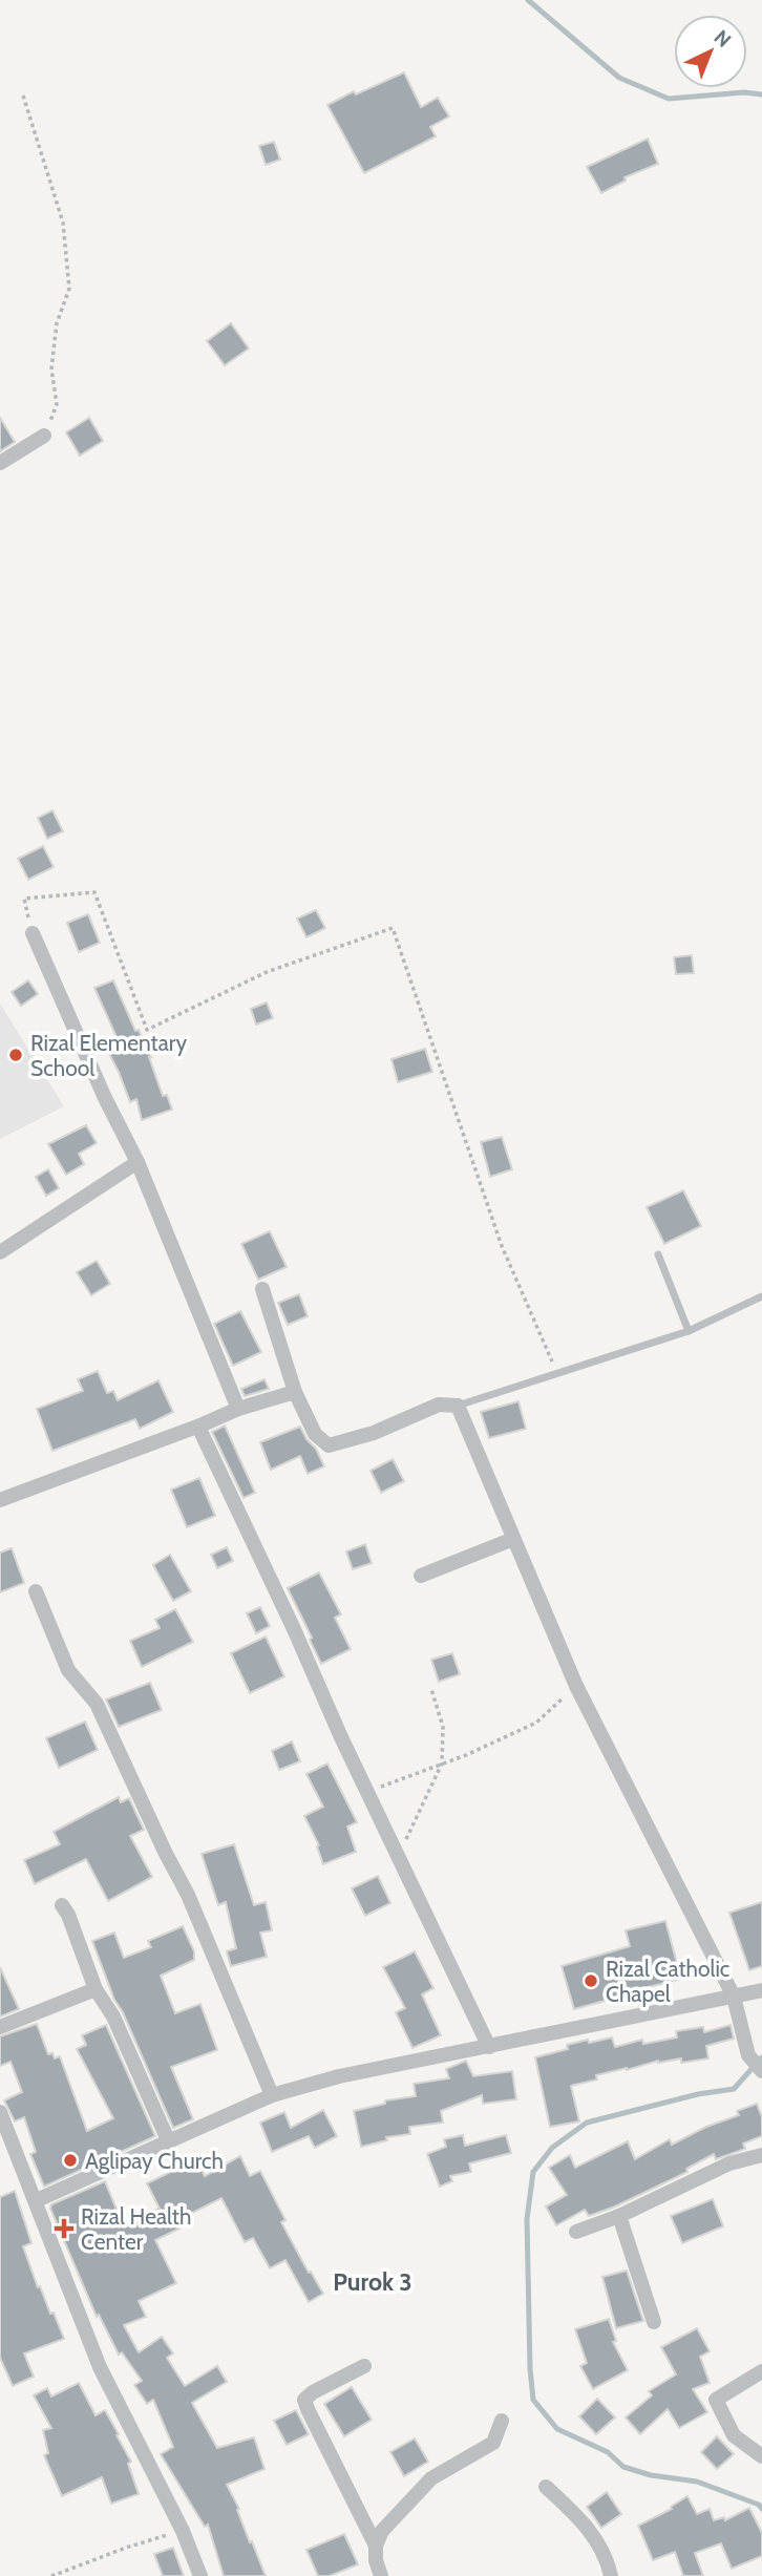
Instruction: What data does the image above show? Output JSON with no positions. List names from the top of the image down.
{
  "districts": ["Purok 3"],
  "places": {
    "other": ["Rizal Elementary School", "Rizal Catholic Chapel", "Aglipay Church"],
    "health": ["Rizal Health Center"]
  },
  "north": "top right"
}
